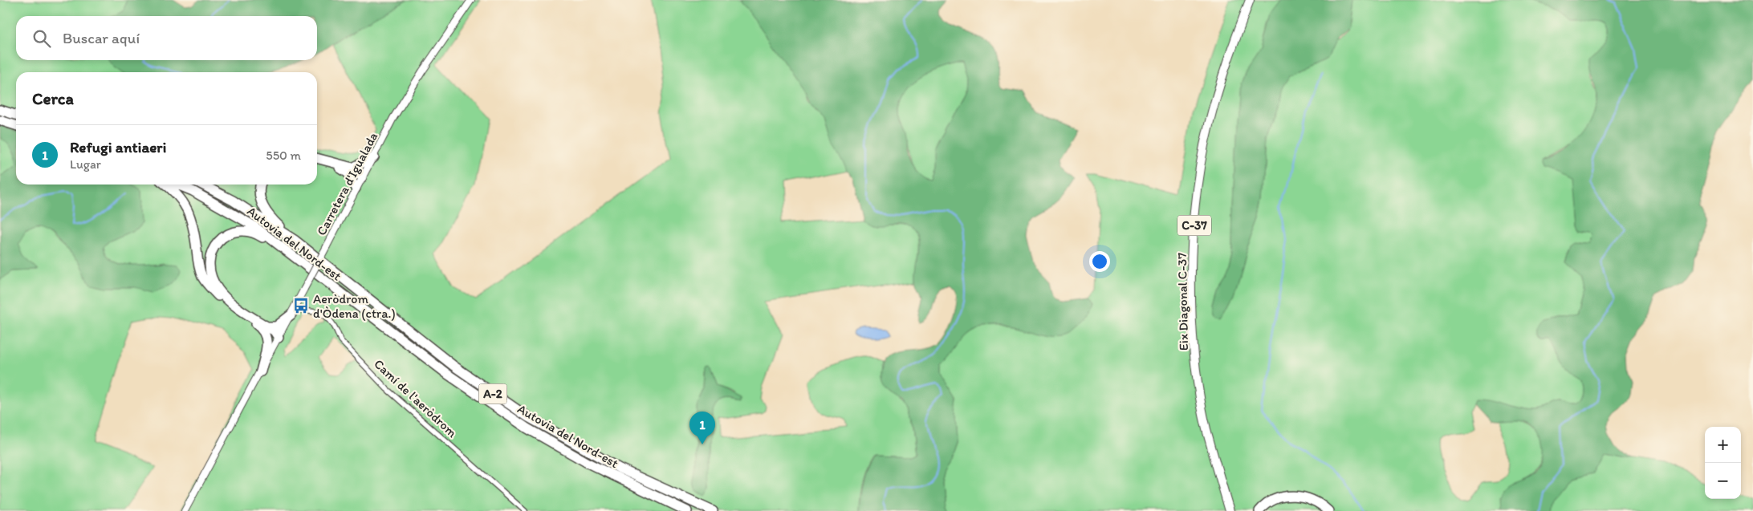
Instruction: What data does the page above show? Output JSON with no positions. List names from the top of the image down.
{
  "streets": {
    "highway": [
      "C-37",
      "Autovia del Nord-est",
      "Eix Diagonal C-37",
      "A-2"
    ],
    "street": ["Carretera d'Igualada", "Camí de l'aeròdrom"]
  },
  "crossings": [
    ["Carretera d'Igualada", "Camí de l'aeròdrom"]
  ],
  "places": {
    "bus stop": ["Aeròdrom d'Òdena (ctra.)"]
  },
  "page": {
    "search": "Buscar aquí",
    "heading": "Cerca",
    "list": [
      {
        "mark": "1",
        "name": "Refugi antiaeri",
        "note": "Lugar",
        "value": "550 m"
      }
    ],
    "pins": "1",
    "map_buttons": ["+", "−"]
  }
}
